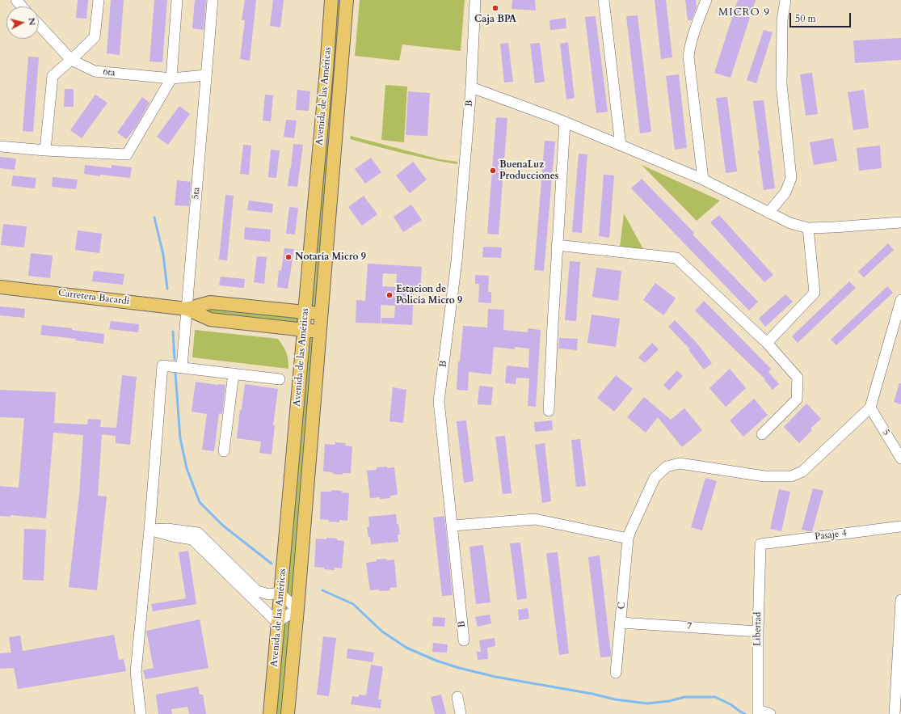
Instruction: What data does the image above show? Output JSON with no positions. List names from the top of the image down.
{
  "streets": {
    "main road": ["Avenida de las Américas", "Carretera Bacardí"],
    "street": [
      "6ta",
      "B",
      "5ta",
      "5",
      "Pasaje 4",
      "C",
      "7",
      "Libertad"
    ]
  },
  "crossings": [
    ["6ta", "5ta"],
    ["Avenida de las Américas", "Carretera Bacardí"],
    ["5ta", "Carretera Bacardí"],
    ["5", "C"],
    ["Pasaje 4", "Libertad"],
    ["C", "7"],
    ["7", "Libertad"]
  ],
  "districts": ["MICRO 9"],
  "places": [
    "Caja BPA",
    "BuenaLuz Producciones",
    "Notaría Micro 9",
    "Estacion de Policía Micro 9"
  ],
  "scale_bar": "50 m",
  "north": "right"
}
